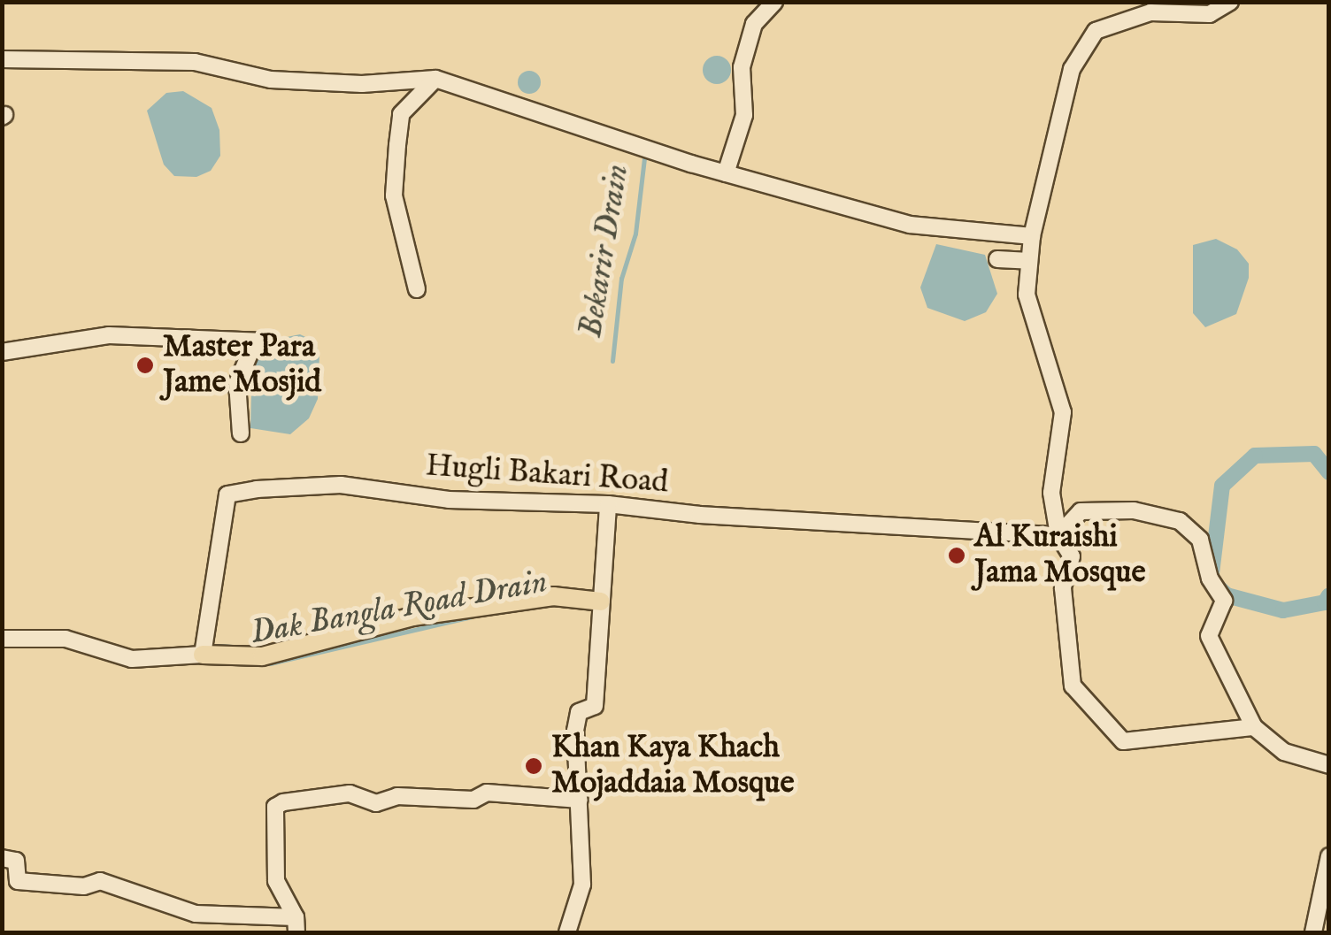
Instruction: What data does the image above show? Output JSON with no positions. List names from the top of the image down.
{
  "streets": {
    "street": ["Hugli Bakari Road"]
  },
  "water": ["Bekarir Drain", "Dak Bangla Road Drain"],
  "places": ["Master Para Jame Mosjid", "Al Kuraishi Jama Mosque", "Khan Kaya Khach Mojaddaia Mosque"]
}
